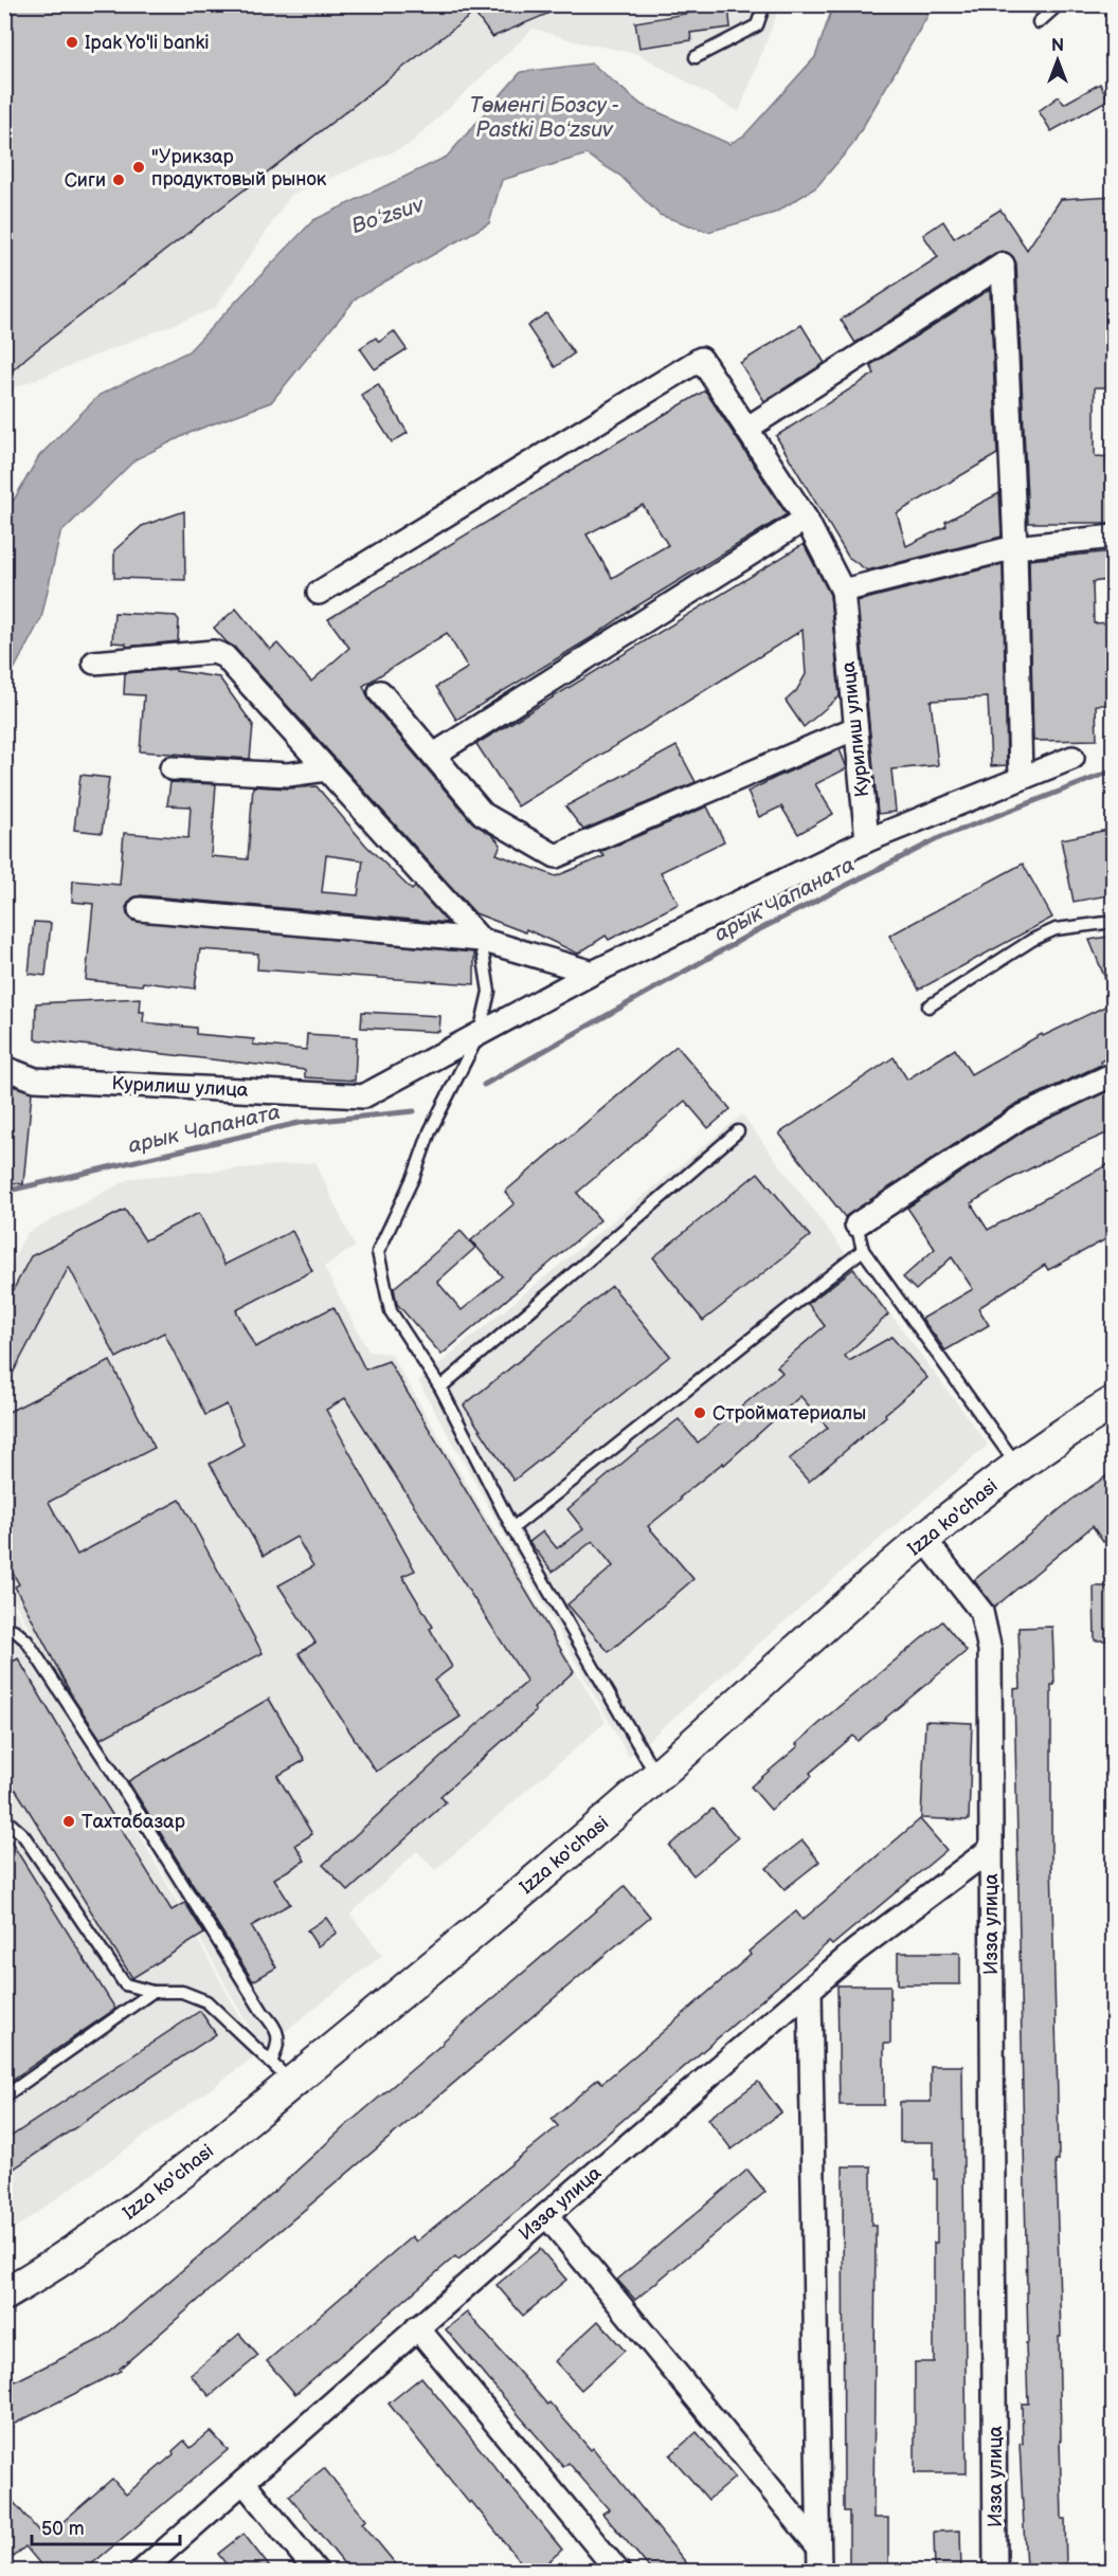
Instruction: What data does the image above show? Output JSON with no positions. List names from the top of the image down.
{
  "streets": {
    "main road": ["Izza ko'chasi"],
    "street": ["Курилиш улица", "Изза улица"]
  },
  "crossings": [
    ["Izza ko'chasi", "Изза улица"]
  ],
  "water": ["Төменгі Бозсу - Pastki Boʻzsuv", "Boʻzsuv", "арык Чапаната"],
  "places": [
    "Ipak Yo'li banki",
    "\"Урикзар продуктовый рынок",
    "Сиги",
    "Стройматериалы",
    "Тахтабазар"
  ],
  "scale_bar": "50 m",
  "north": "top"
}
